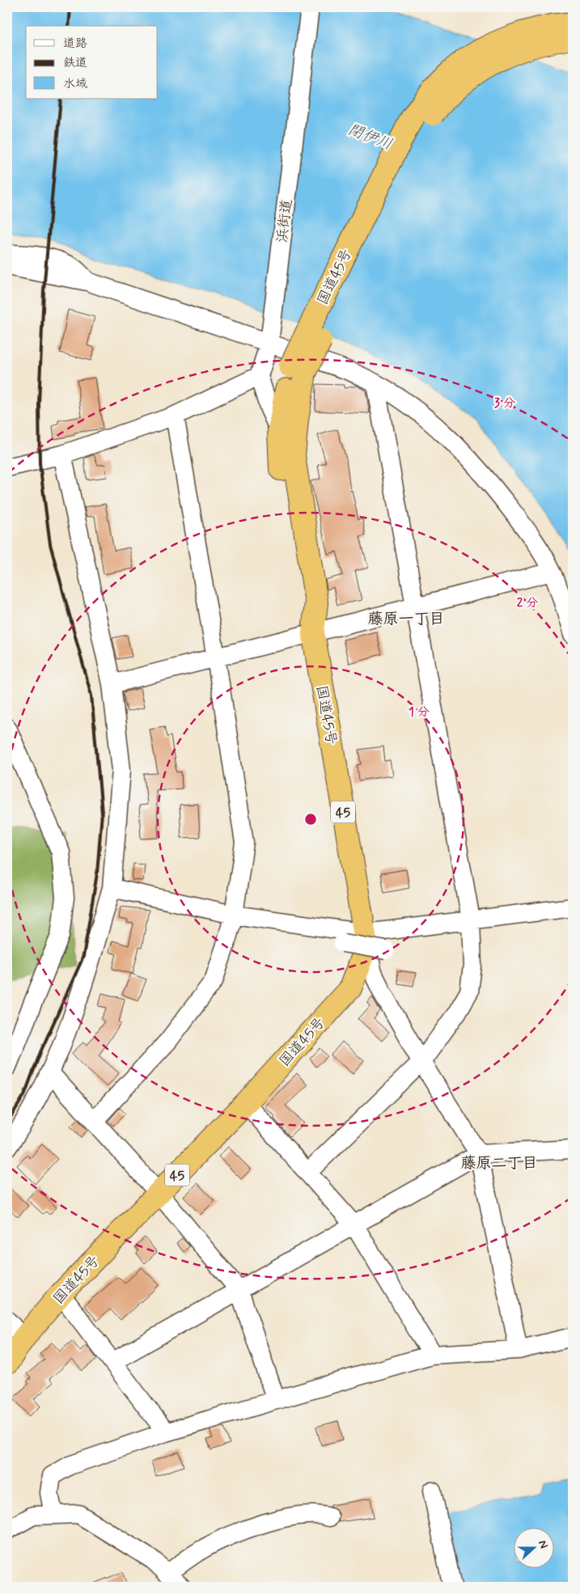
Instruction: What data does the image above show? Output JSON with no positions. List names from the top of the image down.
{
  "streets": {
    "highway": ["国道45号", "45"],
    "street": ["浜街道"]
  },
  "districts": ["藤原一丁目", "藤原二丁目"],
  "water": ["閉伊川"],
  "legend": ["道路", "鉄道", "水域"],
  "north": "right",
  "rings": ["3 分", "2 分", "1 分"]
}
